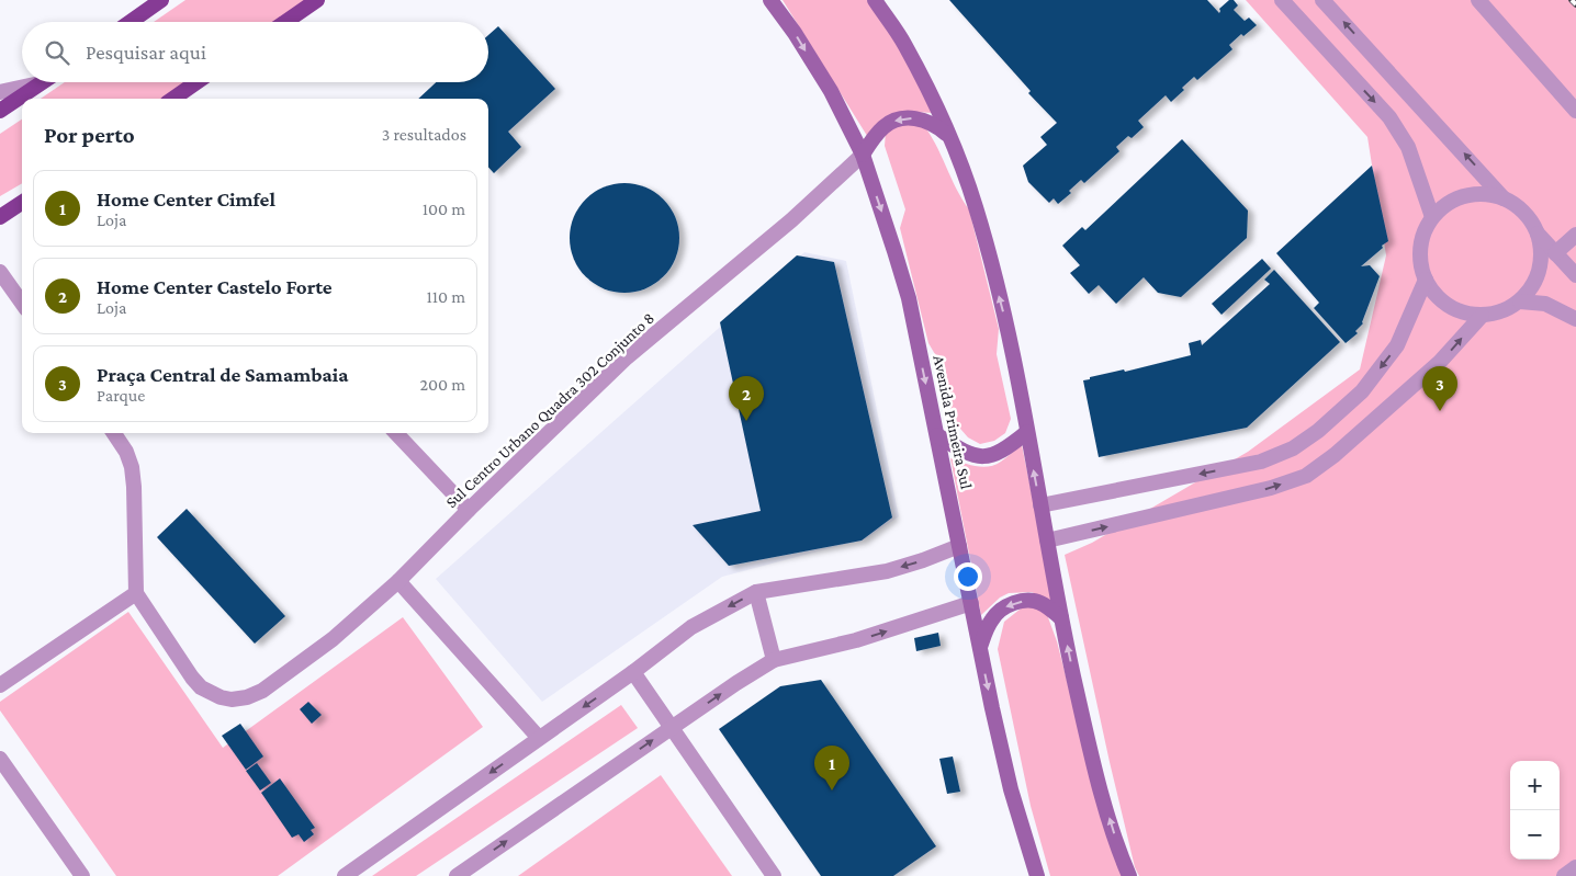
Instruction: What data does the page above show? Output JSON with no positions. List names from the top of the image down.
{
  "streets": {
    "main road": ["Avenida Primeira Sul"],
    "street": ["Sul Centro Urbano Quadra 302 Conjunto 8"]
  },
  "crossings": [
    ["Sul Centro Urbano Quadra 302 Conjunto 8", "Avenida Primeira Sul"]
  ],
  "page": {
    "search": "Pesquisar aqui",
    "heading": ["Por perto", "3 resultados"],
    "list": [
      {
        "mark": "1",
        "name": "Home Center Cimfel",
        "note": "Loja",
        "value": "100 m"
      },
      {
        "mark": "2",
        "name": "Home Center Castelo Forte",
        "note": "Loja",
        "value": "110 m"
      },
      {
        "mark": "3",
        "name": "Praça Central de Samambaia",
        "note": "Parque",
        "value": "200 m"
      }
    ],
    "pins": ["3", "2", "1"],
    "map_buttons": ["+", "−"]
  }
}
